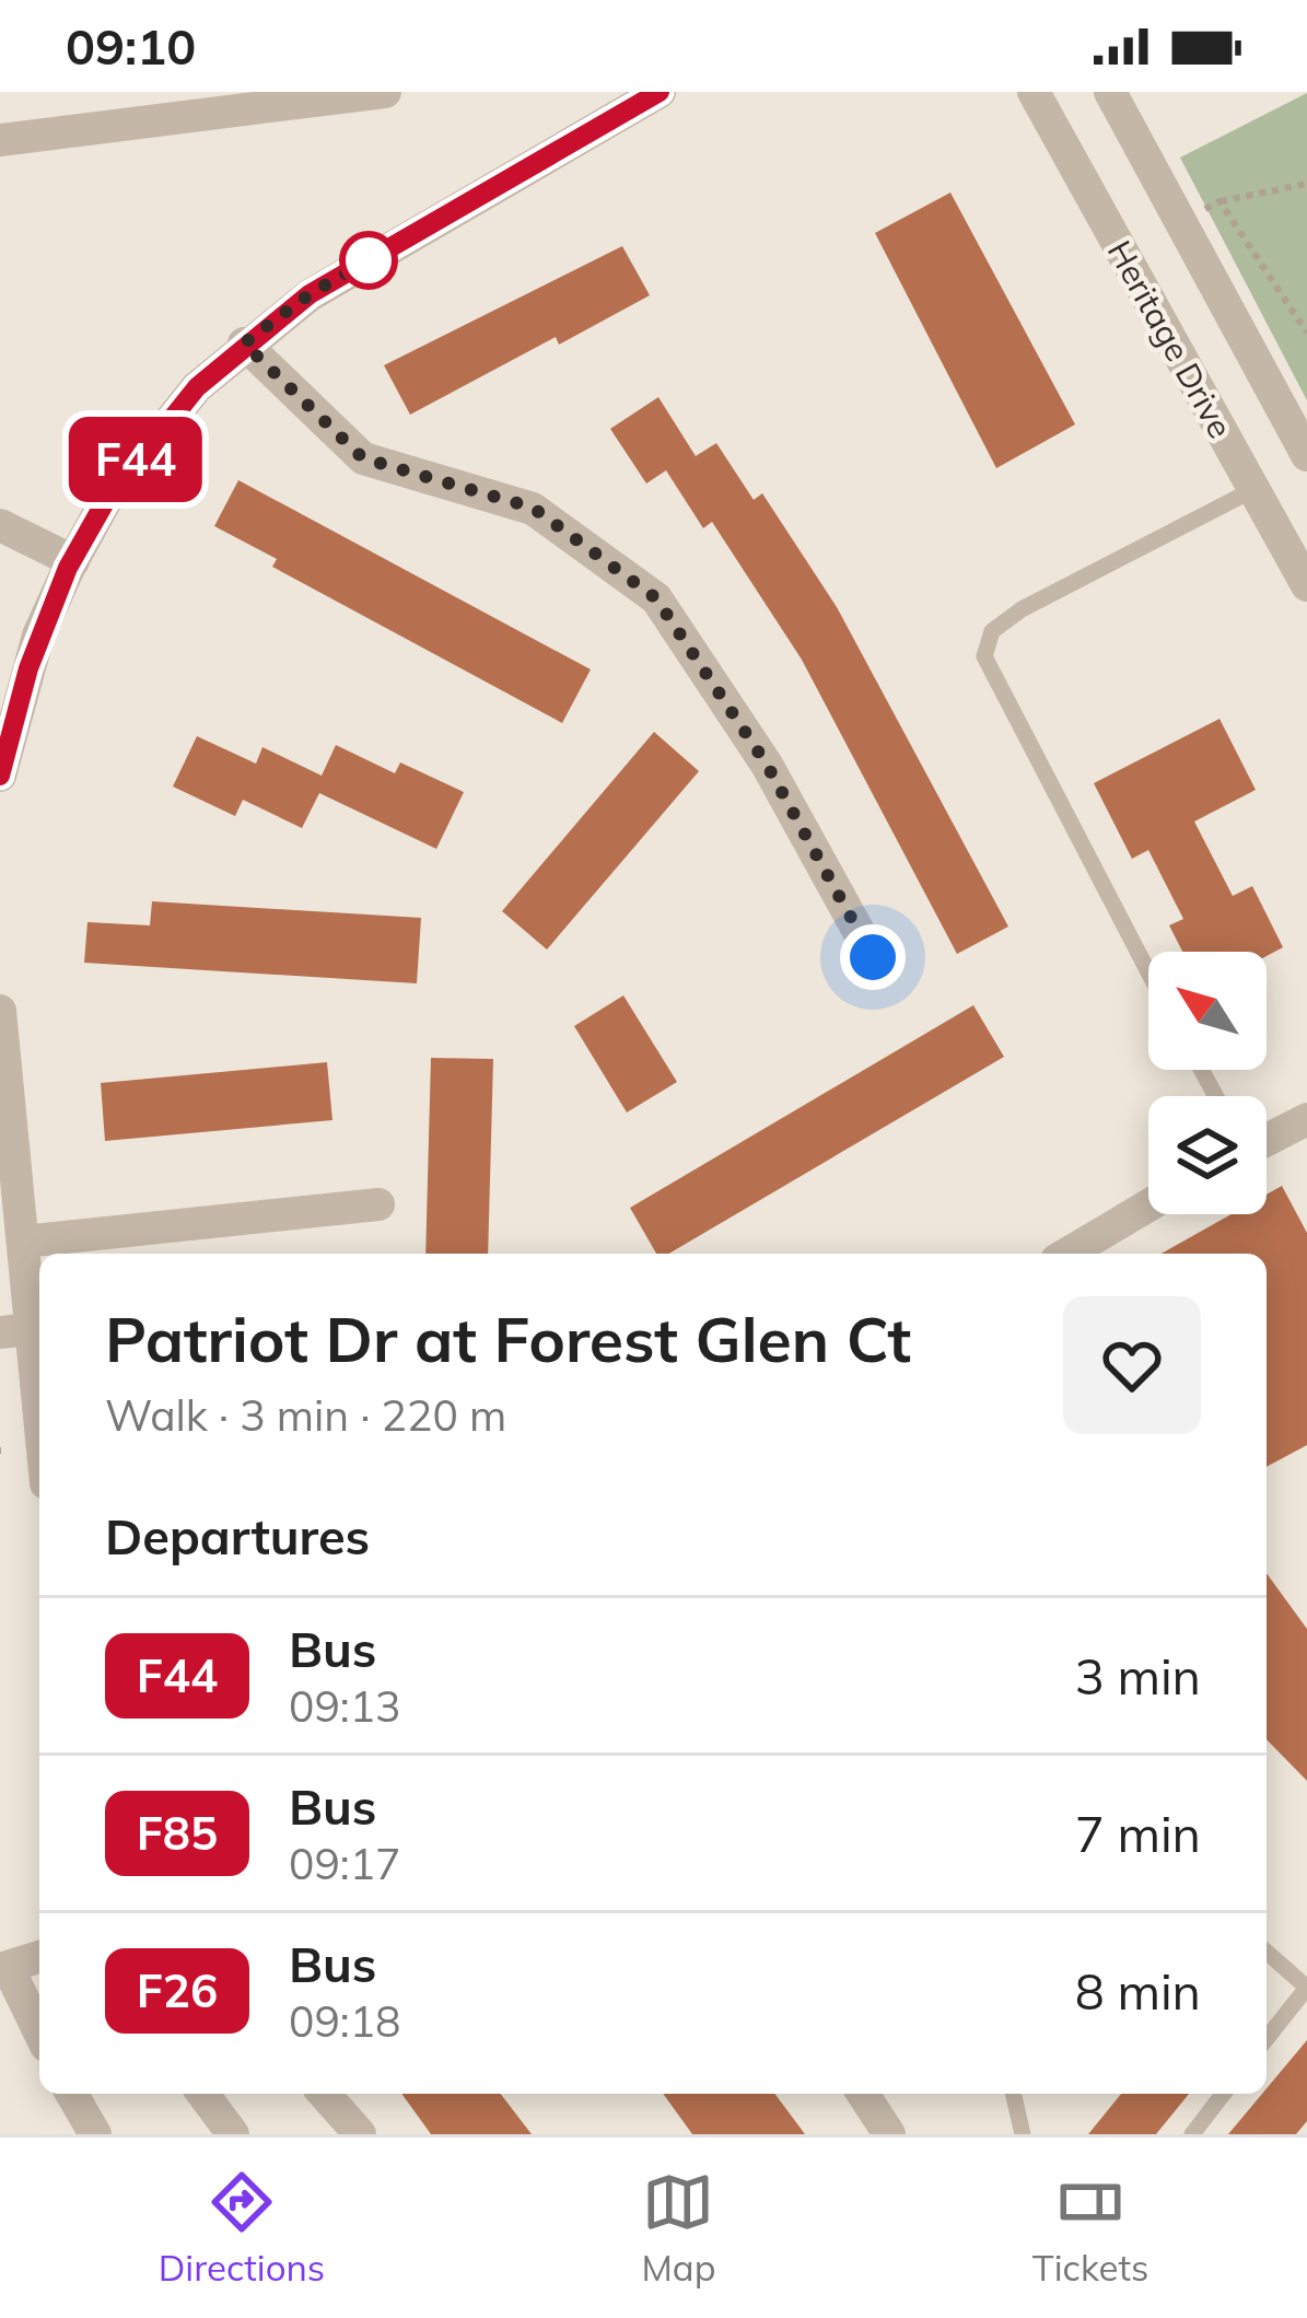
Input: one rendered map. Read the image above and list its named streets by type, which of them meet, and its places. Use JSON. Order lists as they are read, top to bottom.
{
  "streets": {
    "street": ["Heritage Drive"]
  },
  "lines": ["bus line F44"],
  "north": "top left",
  "page": {
    "status": "09:10",
    "on_map": "F44",
    "heading": [
      ["Patriot Dr at Forest Glen Ct", "Walk · 3 min · 220 m"],
      "Departures"
    ],
    "list": [
      {
        "mark": "F44",
        "name": "Bus",
        "note": "09:13",
        "value": "3 min"
      },
      {
        "mark": "F85",
        "name": "Bus",
        "note": "09:17",
        "value": "7 min"
      },
      {
        "mark": "F26",
        "name": "Bus",
        "note": "09:18",
        "value": "8 min"
      }
    ],
    "tabs": ["Directions", "Map", "Tickets"]
  }
}
